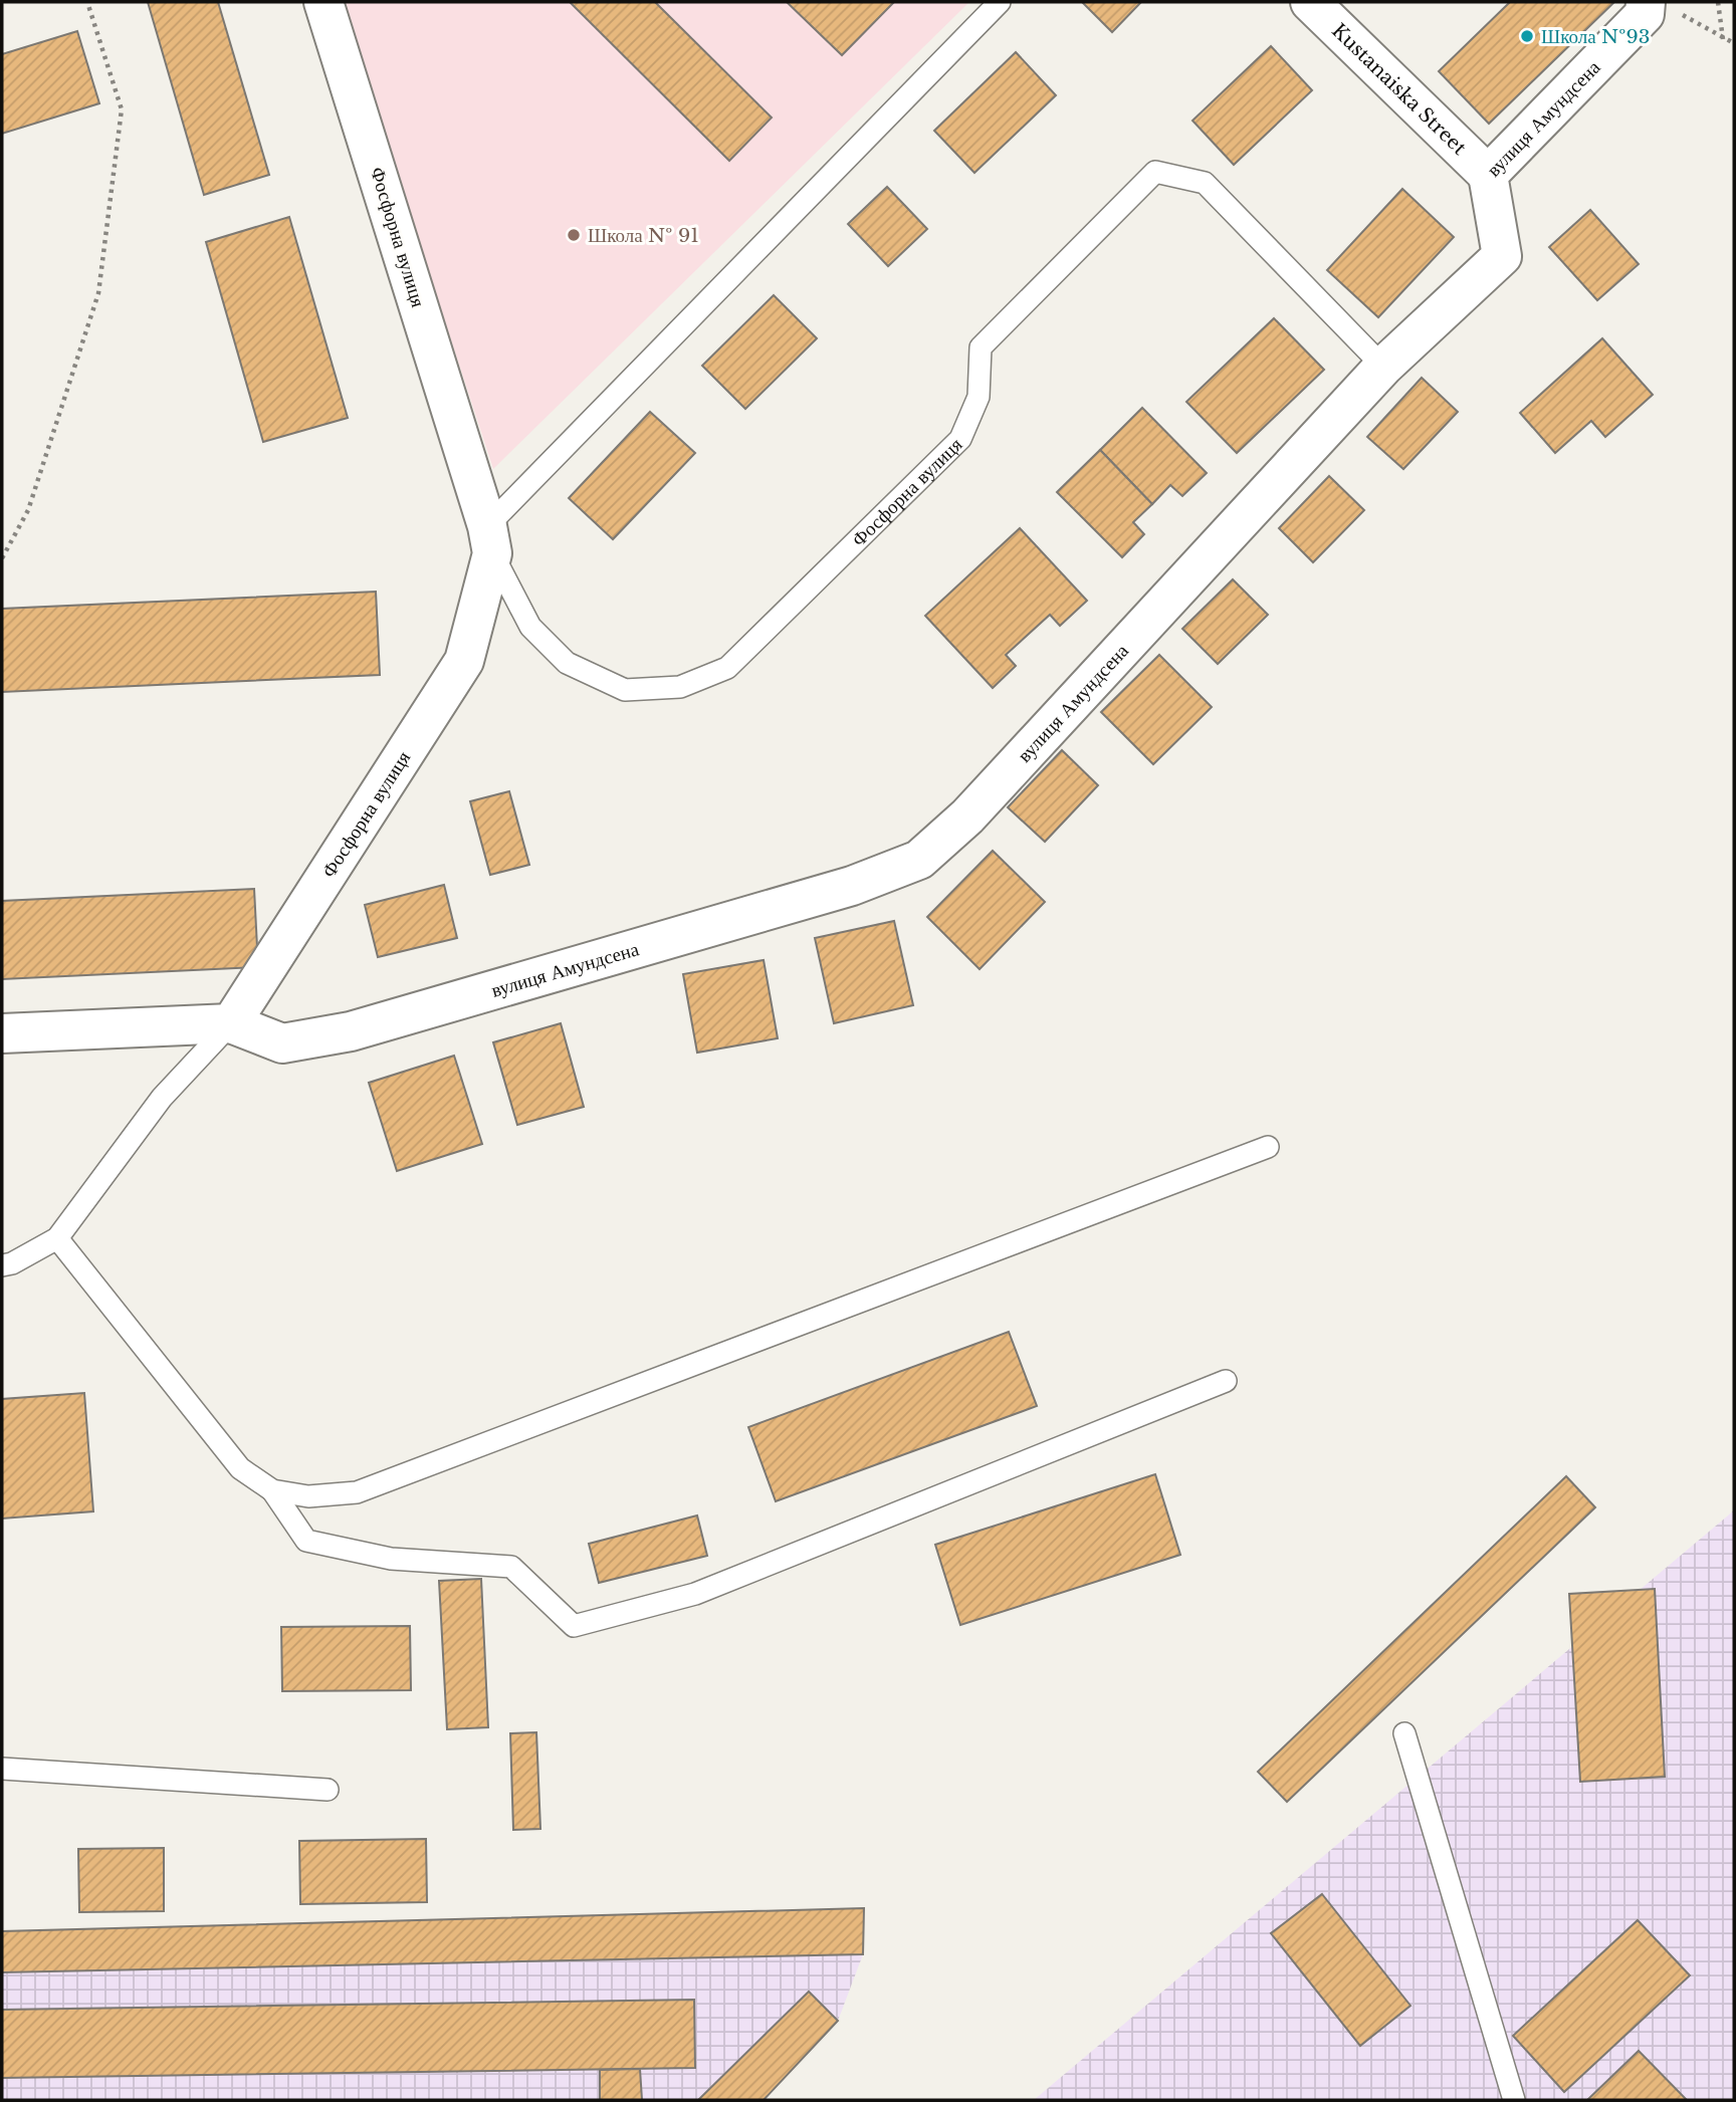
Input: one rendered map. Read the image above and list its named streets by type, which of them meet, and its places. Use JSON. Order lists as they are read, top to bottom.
{
  "streets": {
    "street": ["Kustanaiska Street", "вулиця Амундсена", "Фосфорна вулиця"]
  },
  "crossings": [
    ["Kustanaiska Street", "вулиця Амундсена"],
    ["вулиця Амундсена", "Фосфорна вулиця"]
  ],
  "places": ["Школа №93", "Школа № 91"]
}
